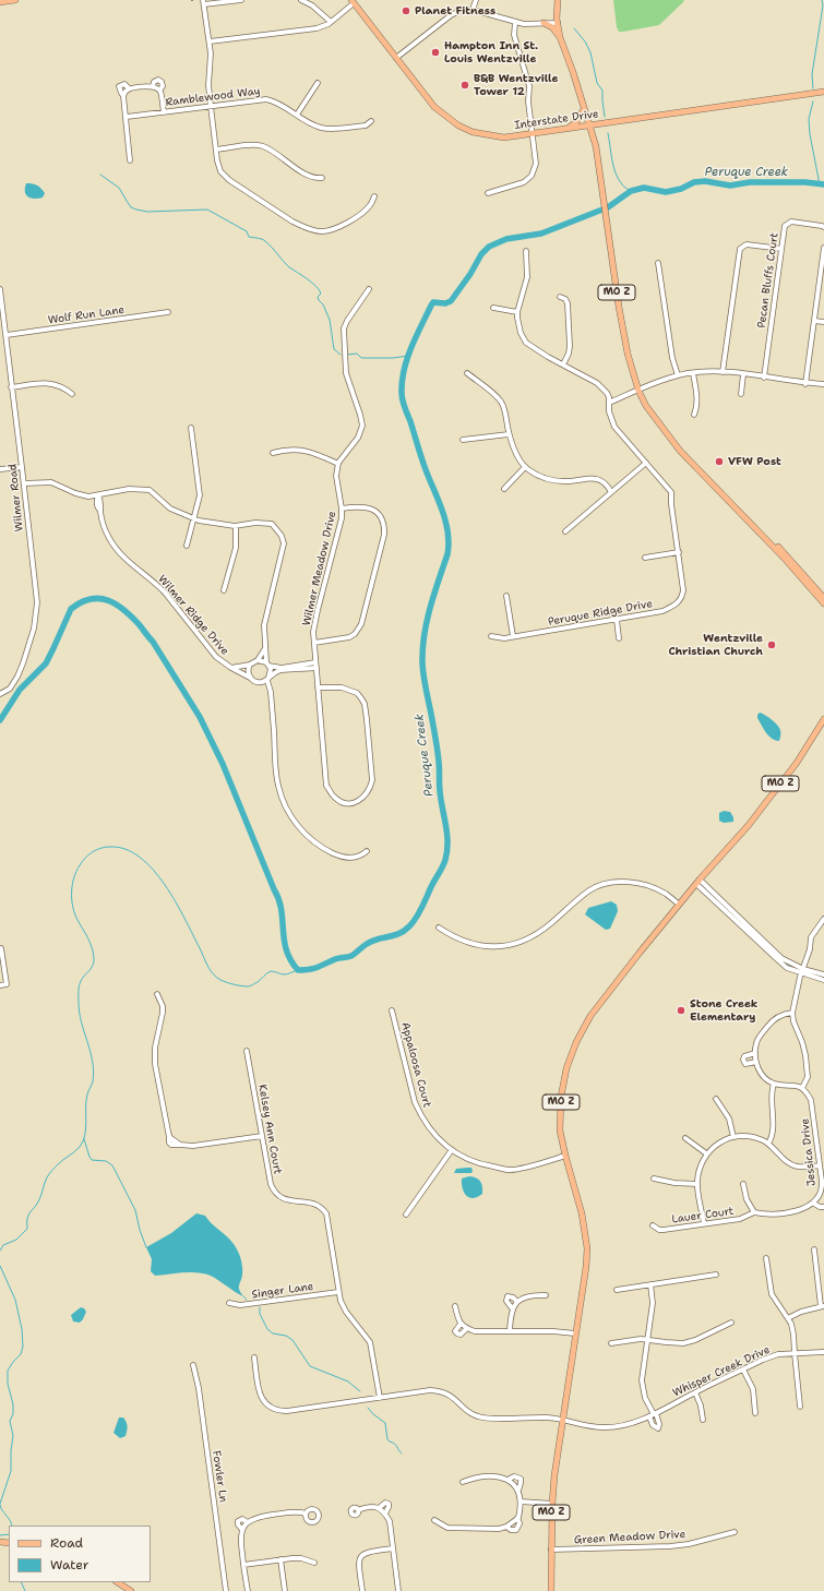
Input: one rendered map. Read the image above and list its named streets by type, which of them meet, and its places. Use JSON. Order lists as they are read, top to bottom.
{
  "streets": {
    "main road": ["Interstate Drive", "MO Z"],
    "street": [
      "Ramblewood Way",
      "Pecan Bluffs Court",
      "Wolf Run Lane",
      "Wilmer Road",
      "Wilmer Meadow Drive",
      "Peruque Ridge Drive",
      "Wilmer Ridge Drive",
      "Appaloosa Court",
      "Kelsey Ann Court",
      "Jessica Drive",
      "Lauer Court",
      "Singer Lane",
      "Whisper Creek Drive",
      "Fowler Ln",
      "Green Meadow Drive"
    ]
  },
  "crossings": [
    ["Interstate Drive", "MO Z"],
    ["MO Z", "Appaloosa Court"],
    ["MO Z", "Whisper Creek Drive"],
    ["MO Z", "Green Meadow Drive"],
    ["Wolf Run Lane", "Wilmer Road"],
    ["Kelsey Ann Court", "Singer Lane"],
    ["Kelsey Ann Court", "Whisper Creek Drive"],
    ["Jessica Drive", "Lauer Court"]
  ],
  "water": ["Peruque Creek"],
  "places": [
    "Planet Fitness",
    "Hampton Inn St. Louis Wentzville",
    "B&B Wentzville Tower 12",
    "VFW Post",
    "Wentzville Christian Church",
    "Stone Creek Elementary"
  ],
  "legend": ["Road", "Water"]
}
